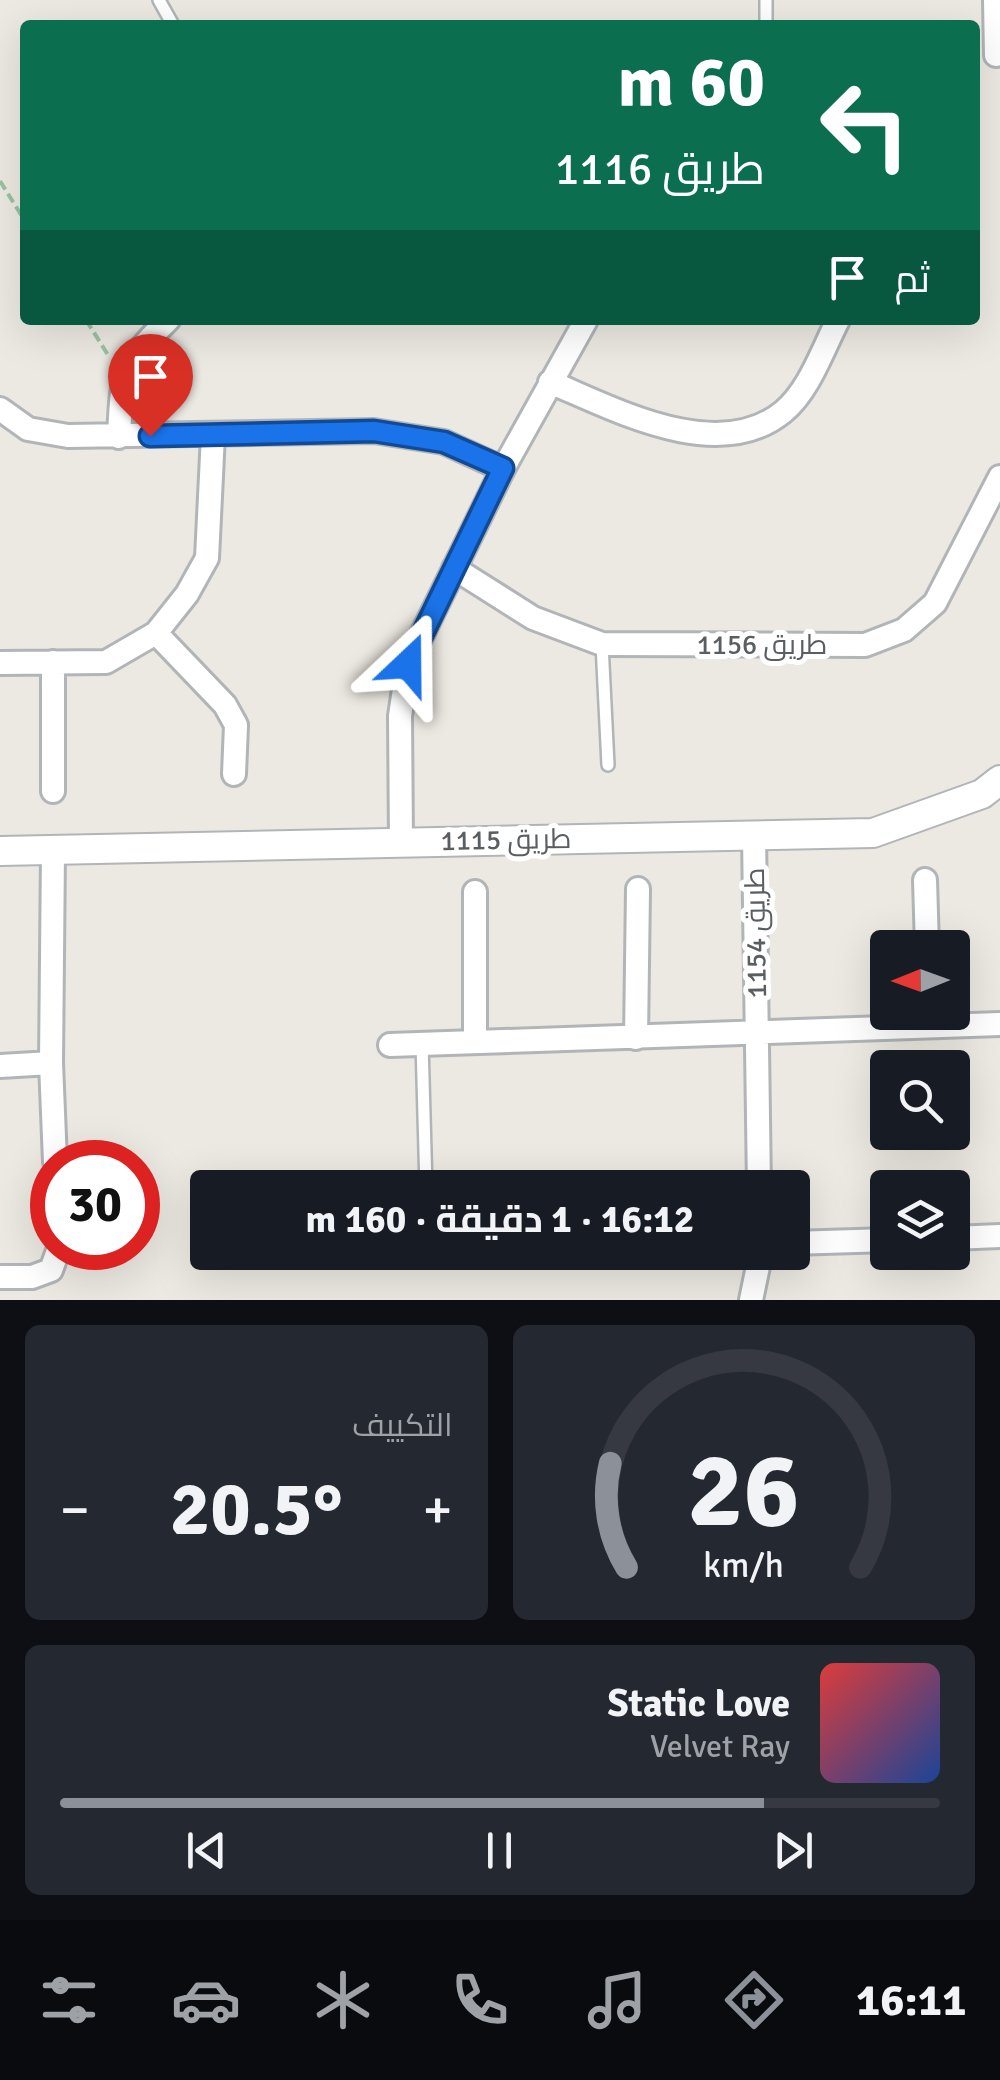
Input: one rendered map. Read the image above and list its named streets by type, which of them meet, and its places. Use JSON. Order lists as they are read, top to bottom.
{
  "streets": {
    "street": ["طريق 1156", "طريق 1115", "طريق 1154"]
  },
  "crossings": [
    ["طريق 1115", "طريق 1154"]
  ],
  "north": "left",
  "page": {
    "turn": ["60 m", "طريق 1116"],
    "then": "ثم",
    "limit": "30",
    "trip": "16:12 · 1 دقيقة · 160 m",
    "tile": "التكييف",
    "heat": ["−", "20.5°", "+"],
    "song": ["Static Love", "Velvet Ray"],
    "tabs": "16:11",
    "gauge": ["26", "km/h"]
  }
}
